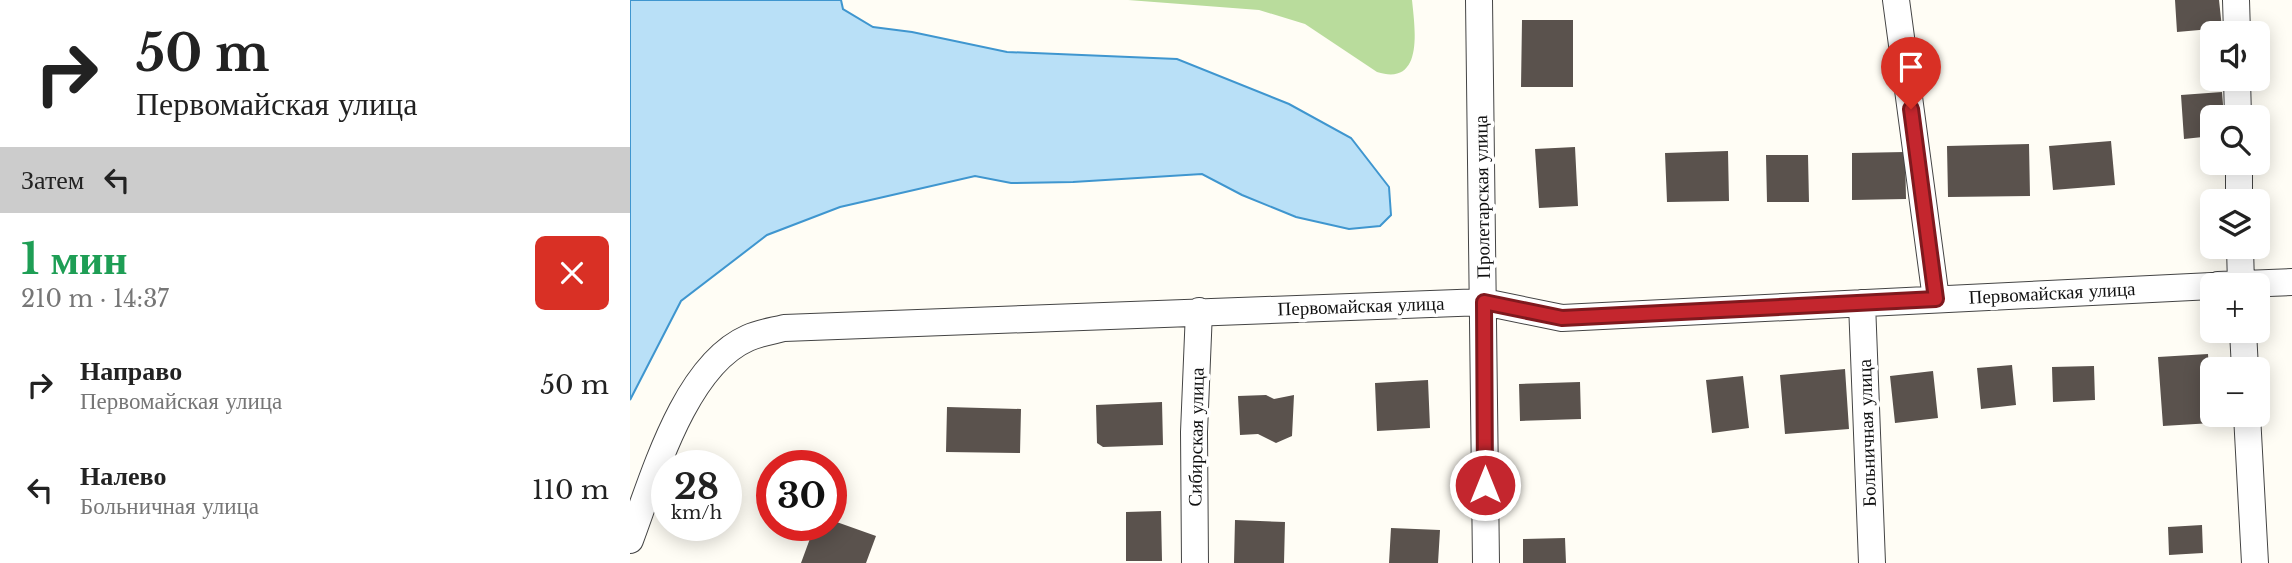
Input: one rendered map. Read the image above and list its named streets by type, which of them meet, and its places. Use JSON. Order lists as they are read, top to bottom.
{
  "streets": {
    "street": [
      "Пролетарская улица",
      "Первомайская улица",
      "Больничная улица",
      "Сибирская улица"
    ]
  },
  "crossings": [
    ["Пролетарская улица", "Первомайская улица"],
    ["Первомайская улица", "Больничная улица"],
    ["Первомайская улица", "Сибирская улица"]
  ],
  "page": {
    "turn": ["50 m", "Первомайская улица"],
    "map_buttons": ["+", "−"],
    "then": "Затем",
    "heading": ["1 мин", "210 m · 14:37"],
    "list": [
      {
        "name": "Направо",
        "note": "Первомайская улица",
        "value": "50 m"
      },
      {
        "name": "Налево",
        "note": "Больничная улица",
        "value": "110 m"
      }
    ],
    "speed": "28 km/h",
    "limit": "30"
  }
}
